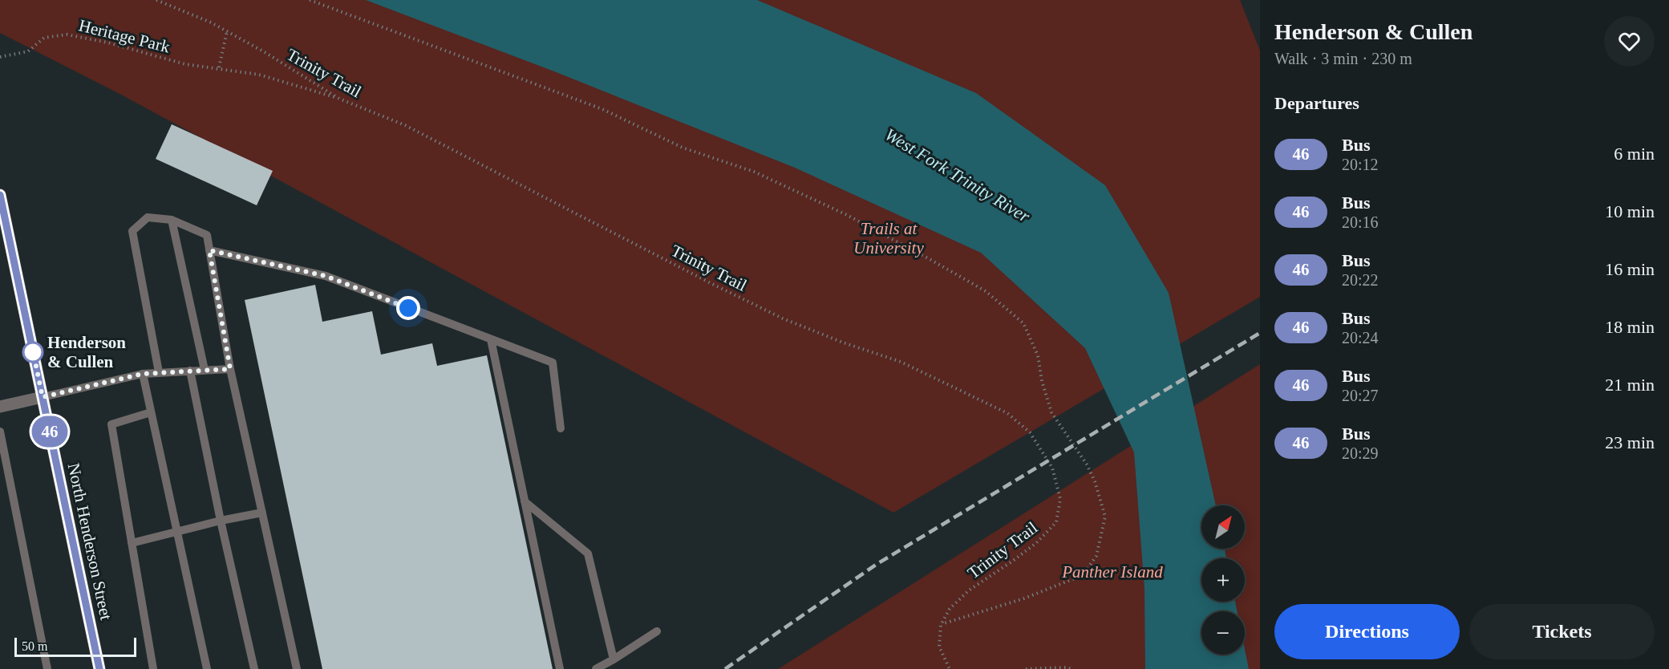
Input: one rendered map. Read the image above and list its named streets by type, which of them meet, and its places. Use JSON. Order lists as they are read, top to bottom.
{
  "streets": {
    "main road": ["North Henderson Street"],
    "path": ["Heritage Park", "Trinity Trail"]
  },
  "crossings": [
    ["Heritage Park", "Trinity Trail"]
  ],
  "water": ["West Fork Trinity River"],
  "parks": ["Trails at University", "Panther Island"],
  "places": ["Henderson & Cullen"],
  "lines": ["bus line 46"],
  "scale_bar": "50 m",
  "north": "top right",
  "page": {
    "on_map": "46",
    "heading": [
      ["Henderson & Cullen", "Walk · 3 min · 230 m"],
      "Departures"
    ],
    "list": [
      {
        "mark": "46",
        "name": "Bus",
        "note": "20:12",
        "value": "6 min"
      },
      {
        "mark": "46",
        "name": "Bus",
        "note": "20:16",
        "value": "10 min"
      },
      {
        "mark": "46",
        "name": "Bus",
        "note": "20:22",
        "value": "16 min"
      },
      {
        "mark": "46",
        "name": "Bus",
        "note": "20:24",
        "value": "18 min"
      },
      {
        "mark": "46",
        "name": "Bus",
        "note": "20:27",
        "value": "21 min"
      },
      {
        "mark": "46",
        "name": "Bus",
        "note": "20:29",
        "value": "23 min"
      }
    ],
    "map_buttons": ["+", "−"],
    "buttons": ["Directions", "Tickets"],
    "scale": "50 m"
  }
}
